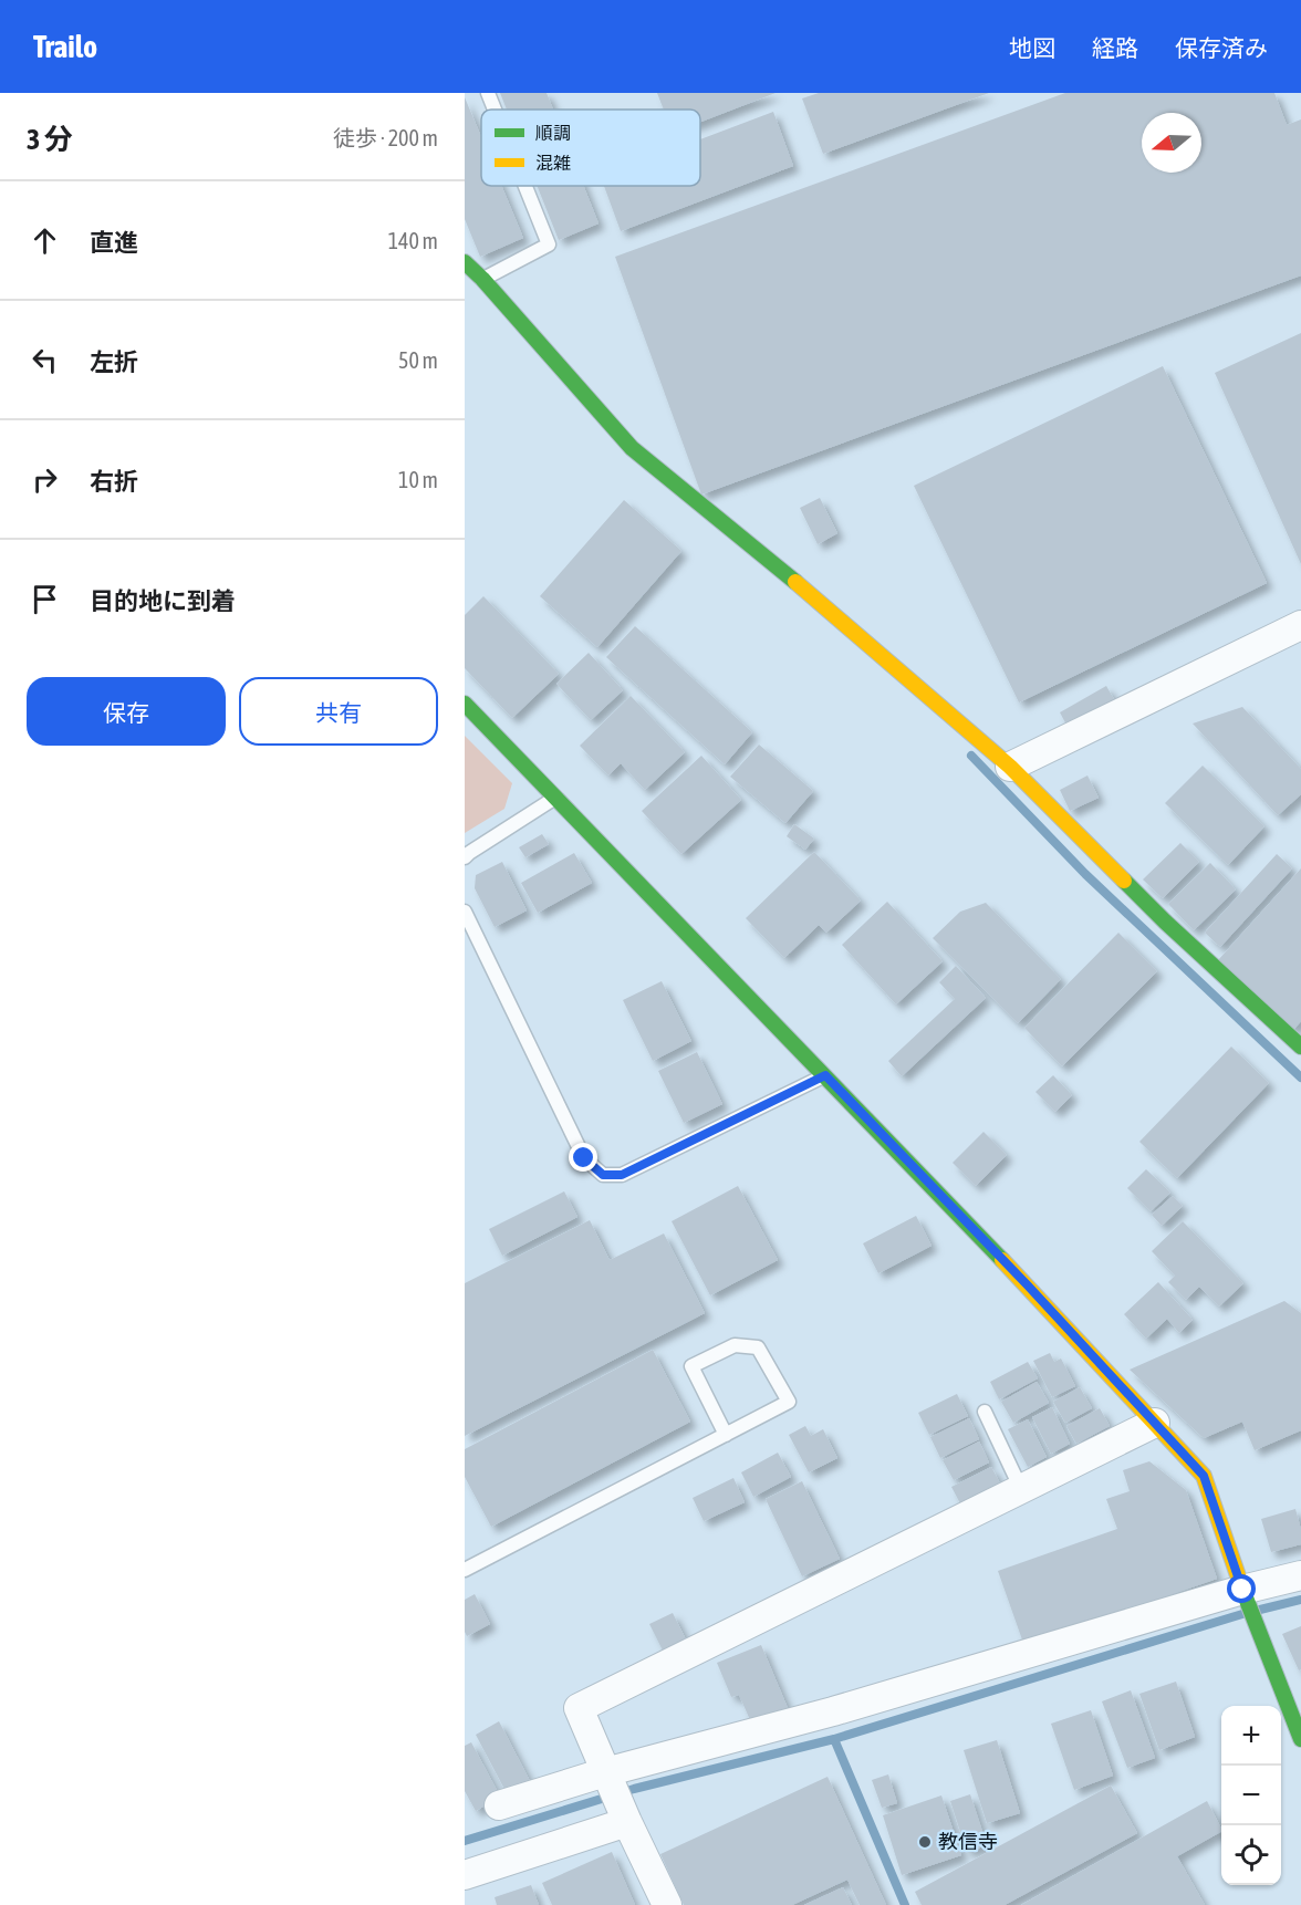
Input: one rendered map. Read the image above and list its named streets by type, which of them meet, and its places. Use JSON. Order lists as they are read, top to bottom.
{
  "places": ["教信寺"],
  "legend": ["順調", "混雑"],
  "north": "left",
  "page": {
    "header": "Trailo",
    "nav": ["地図", "経路", "保存済み"],
    "heading": ["3 分", "徒歩 · 200 m"],
    "list": [
      ["直進", "140 m"],
      ["左折", "50 m"],
      ["右折", "10 m"],
      "目的地に到着"
    ],
    "buttons": ["保存", "共有"],
    "map_buttons": ["+", "−"]
  }
}
